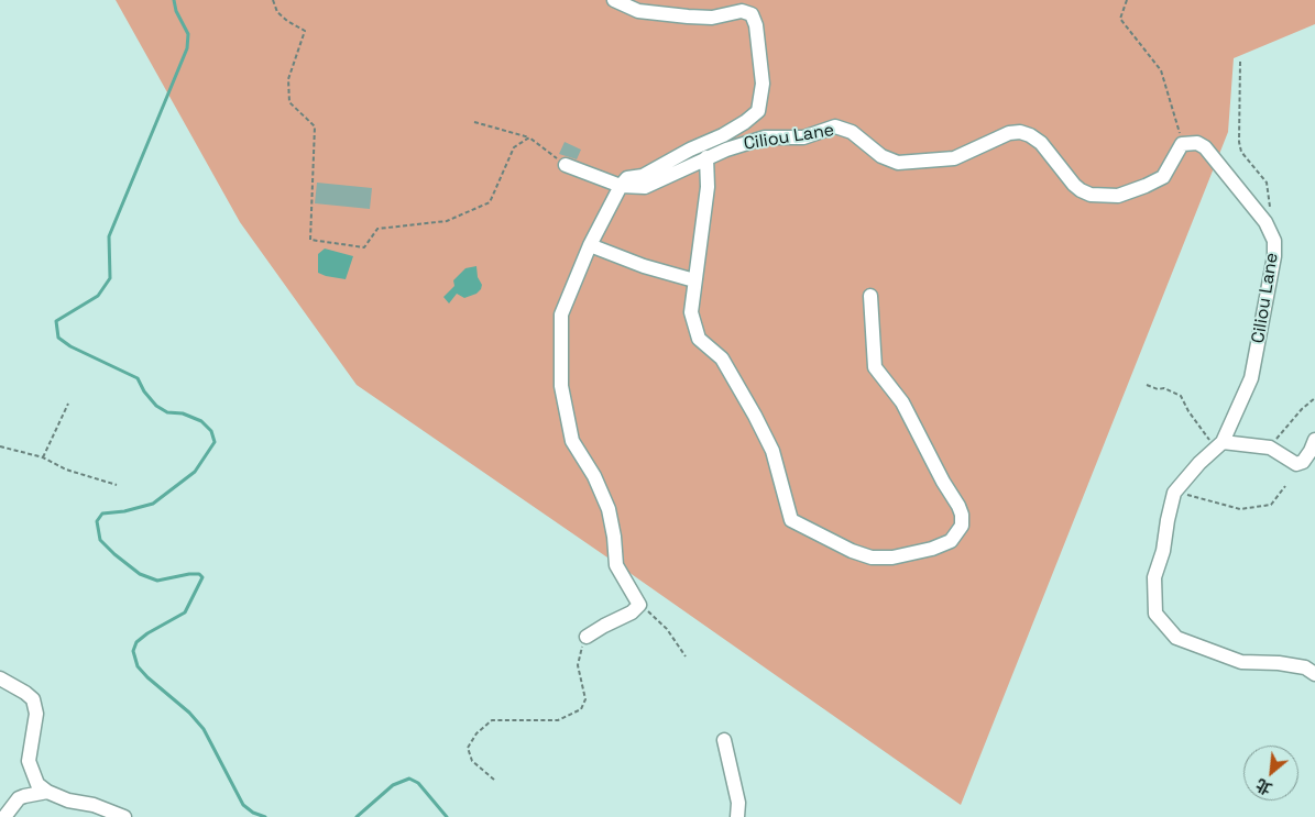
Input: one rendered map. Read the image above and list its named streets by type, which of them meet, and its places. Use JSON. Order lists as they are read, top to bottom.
{
  "streets": {
    "street": ["Ciliou Lane"]
  },
  "north": "bottom left"
}
